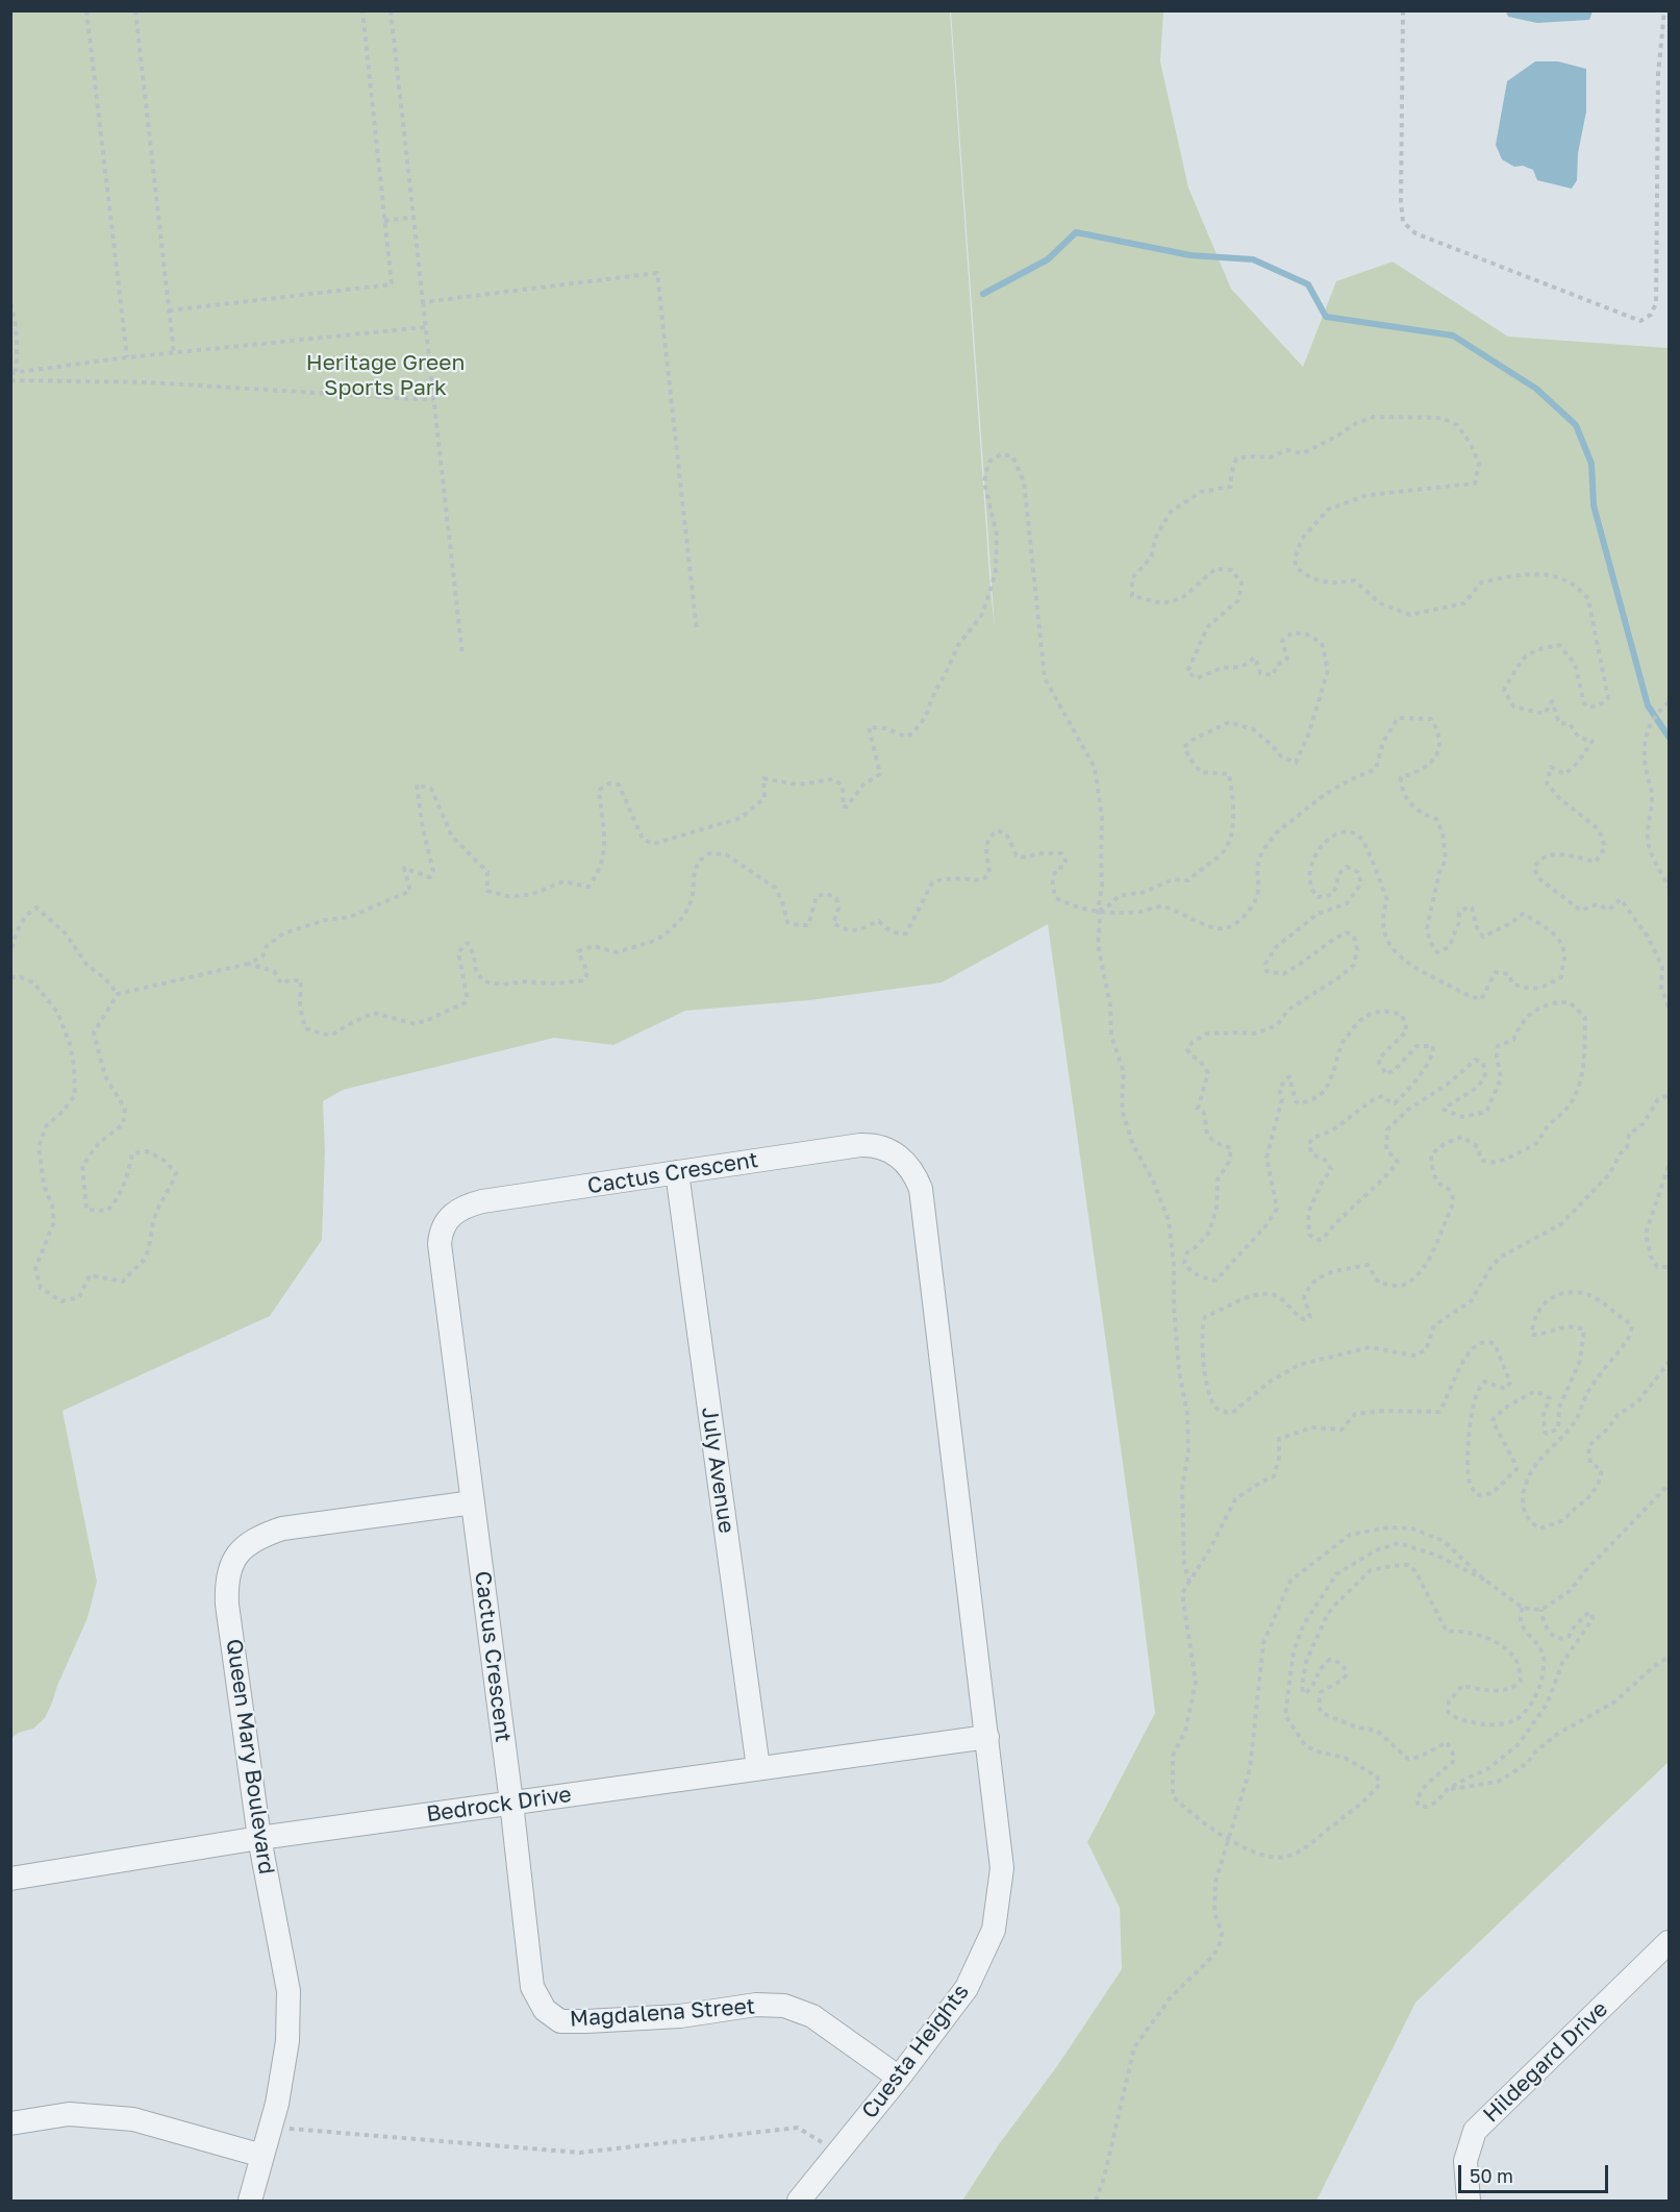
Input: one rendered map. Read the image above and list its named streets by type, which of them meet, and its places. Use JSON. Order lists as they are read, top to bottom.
{
  "streets": {
    "street": [
      "Cactus Crescent",
      "July Avenue",
      "Queen Mary Boulevard",
      "Bedrock Drive",
      "Magdalena Street",
      "Cuesta Heights",
      "Hildegard Drive"
    ]
  },
  "crossings": [
    ["Cactus Crescent", "July Avenue"],
    ["Cactus Crescent", "Queen Mary Boulevard"],
    ["Cactus Crescent", "Bedrock Drive"],
    ["Cactus Crescent", "Magdalena Street"],
    ["Cactus Crescent", "Cuesta Heights"],
    ["July Avenue", "Bedrock Drive"],
    ["Queen Mary Boulevard", "Bedrock Drive"],
    ["Bedrock Drive", "Magdalena Street"],
    ["Bedrock Drive", "Cuesta Heights"],
    ["Magdalena Street", "Cuesta Heights"]
  ],
  "parks": ["Heritage Green Sports Park"],
  "scale_bar": "50 m"
}
